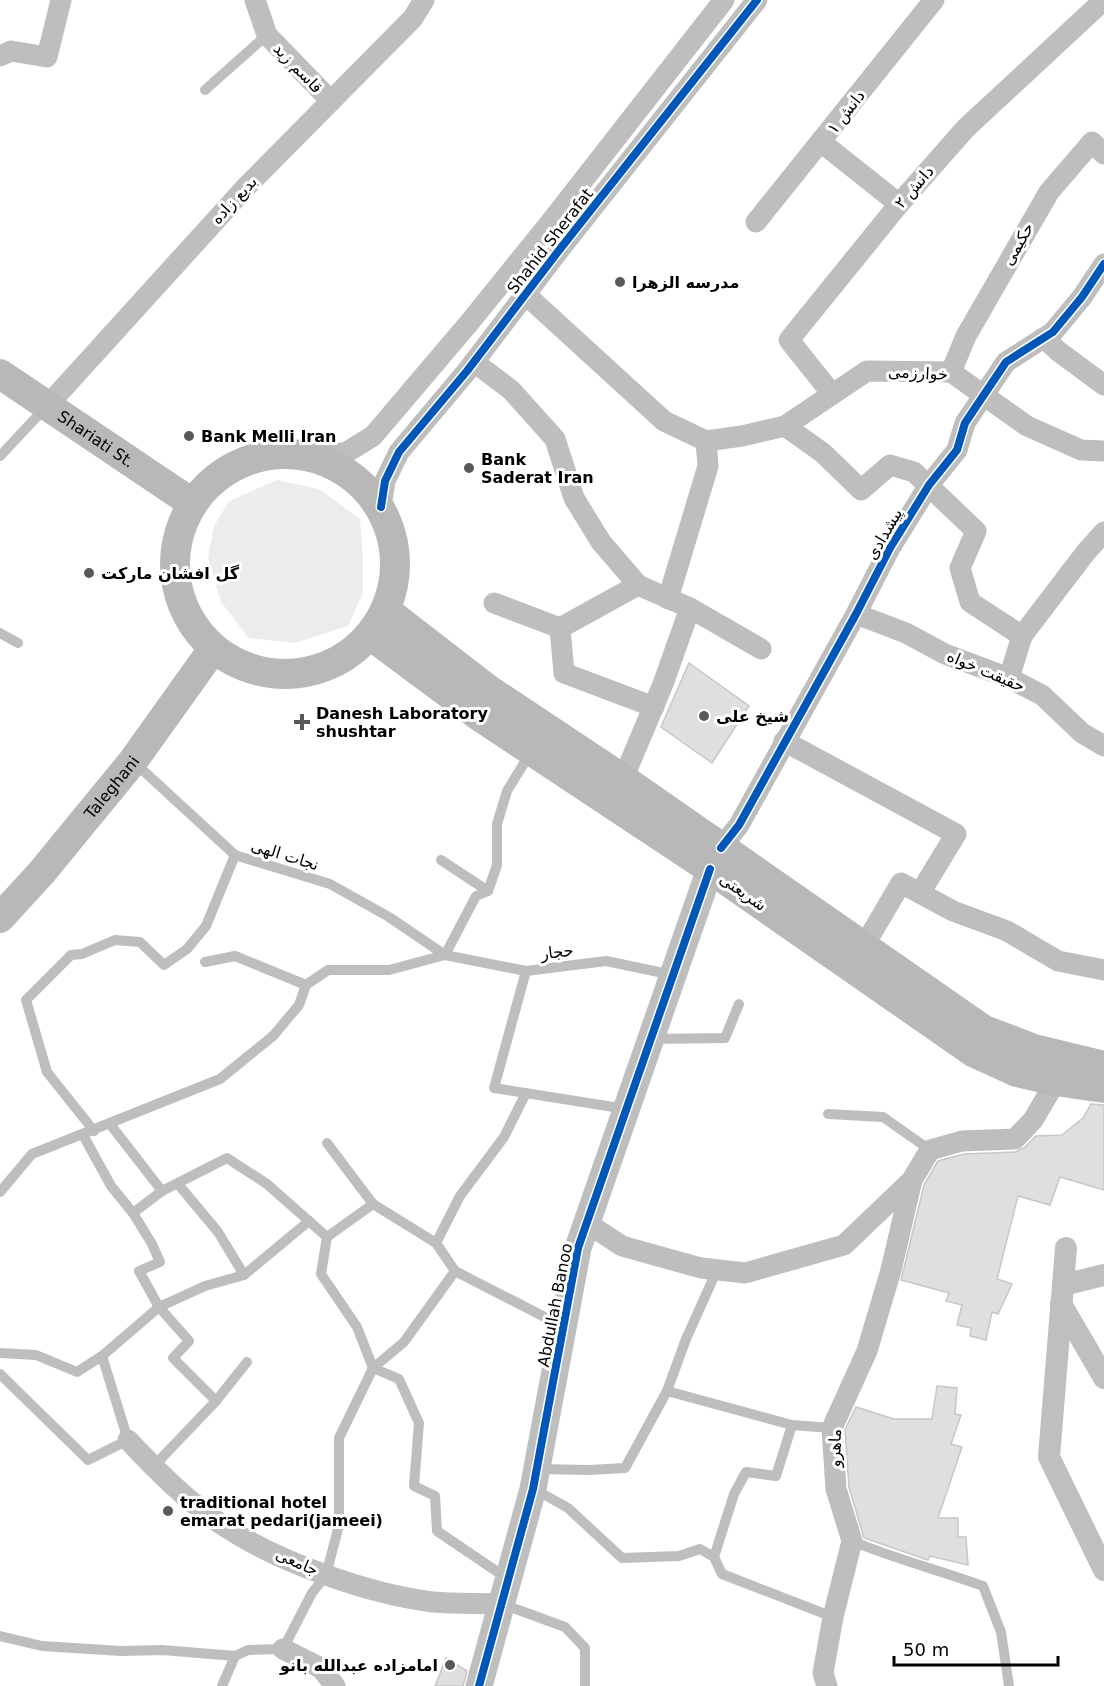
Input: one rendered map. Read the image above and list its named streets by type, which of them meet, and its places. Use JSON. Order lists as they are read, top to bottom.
{
  "streets": {
    "main road": ["Shariati St.", "Taleghani", "شریعتی"],
    "street": [
      "قاسم زید",
      "دانش ۱",
      "دانش ۲",
      "بدیع زاده",
      "Shahid Sherafat",
      "حکیمی",
      "خوارزمی",
      "پیشدادی",
      "حقیقت خواه",
      "Abdullah Banoo",
      "ماهرو",
      "جامعی"
    ],
    "lane": ["نجات الهی", "حجار"]
  },
  "crossings": [
    ["قاسم زید", "بدیع زاده"],
    ["دانش ۲", "خوارزمی"],
    ["بدیع زاده", "Shariati St."],
    ["حکیمی", "خوارزمی"],
    ["خوارزمی", "پیشدادی"],
    ["پیشدادی", "حقیقت خواه"],
    ["پیشدادی", "شریعتی"],
    ["پیشدادی", "Abdullah Banoo"],
    ["Taleghani", "نجات الهی"],
    ["نجات الهی", "حجار"],
    ["شریعتی", "Abdullah Banoo"],
    ["حجار", "Abdullah Banoo"],
    ["Abdullah Banoo", "جامعی"]
  ],
  "places": {
    "other": [
      "مدرسه الزهرا",
      "Bank Melli Iran",
      "Bank Saderat Iran",
      "گل افشان مارکت",
      "شیخ علی",
      "traditional hotel emarat pedari(jameei)",
      "امامزاده عبدالله بانو"
    ],
    "health": ["Danesh Laboratory shushtar"]
  },
  "scale_bar": "50 m"
}
